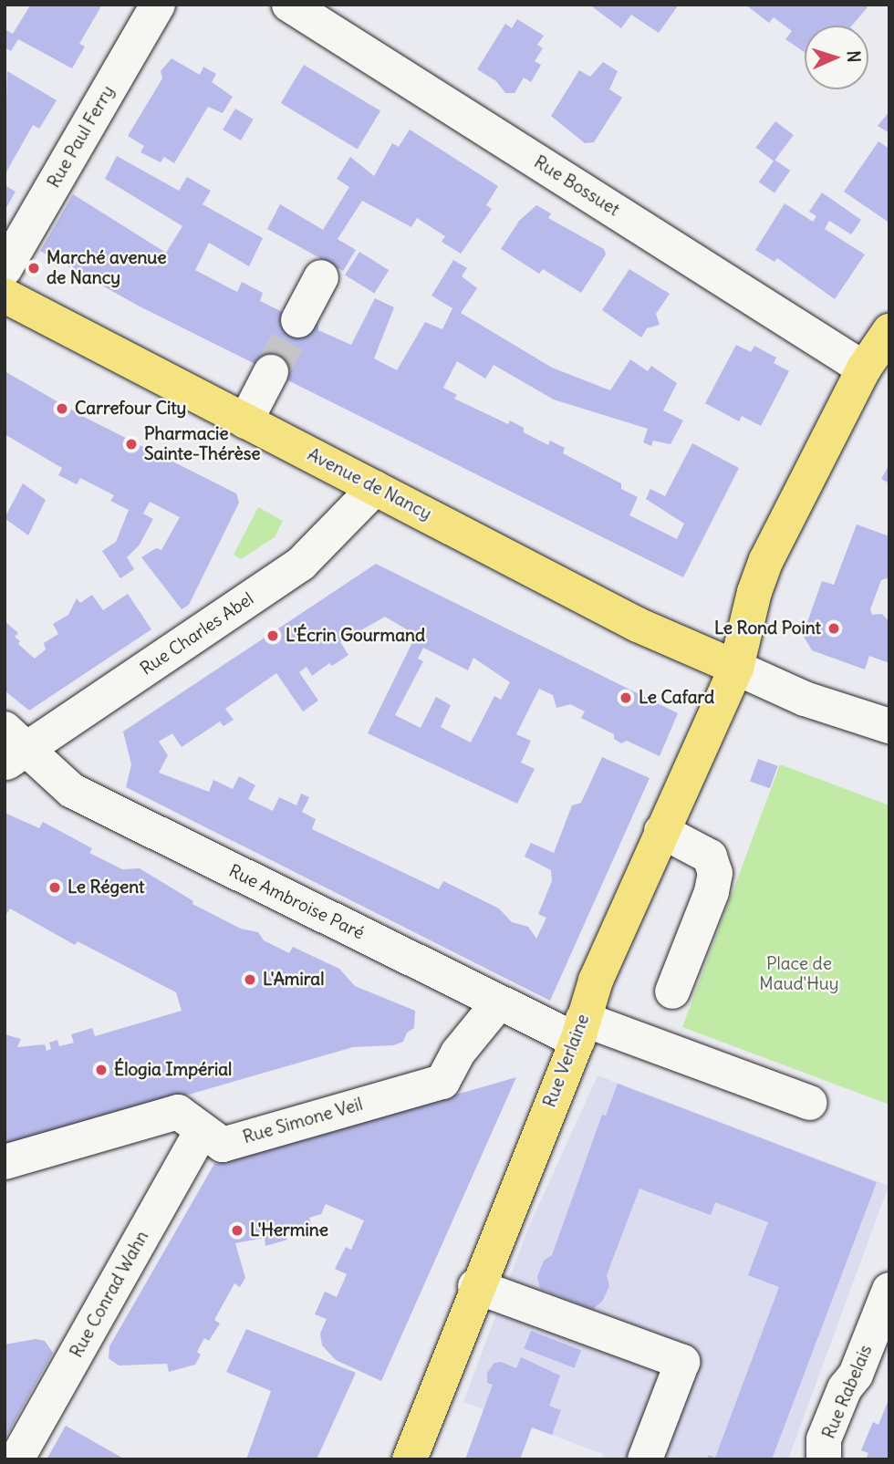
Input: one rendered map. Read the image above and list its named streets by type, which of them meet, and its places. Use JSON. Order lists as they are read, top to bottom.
{
  "streets": {
    "main road": ["Avenue de Nancy", "Rue Verlaine"],
    "street": [
      "Rue Paul Ferry",
      "Rue Bossuet",
      "Rue Charles Abel",
      "Rue Ambroise Paré",
      "Rue Simone Veil",
      "Rue Conrad Wahn",
      "Rue Rabelais"
    ]
  },
  "crossings": [
    ["Rue Bossuet", "Rue Verlaine"],
    ["Avenue de Nancy", "Rue Charles Abel"],
    ["Avenue de Nancy", "Rue Verlaine"],
    ["Rue Charles Abel", "Rue Ambroise Paré"],
    ["Rue Ambroise Paré", "Rue Verlaine"],
    ["Rue Ambroise Paré", "Rue Simone Veil"],
    ["Rue Simone Veil", "Rue Conrad Wahn"]
  ],
  "parks": ["Place de Maud'Huy"],
  "places": [
    "Marché avenue de Nancy",
    "Carrefour City",
    "Pharmacie Sainte-Thérèse",
    "Le Rond Point",
    "L'Écrin Gourmand",
    "Le Cafard",
    "Le Régent",
    "L'Amiral",
    "Élogia Impérial",
    "L'Hermine"
  ],
  "north": "right"
}
